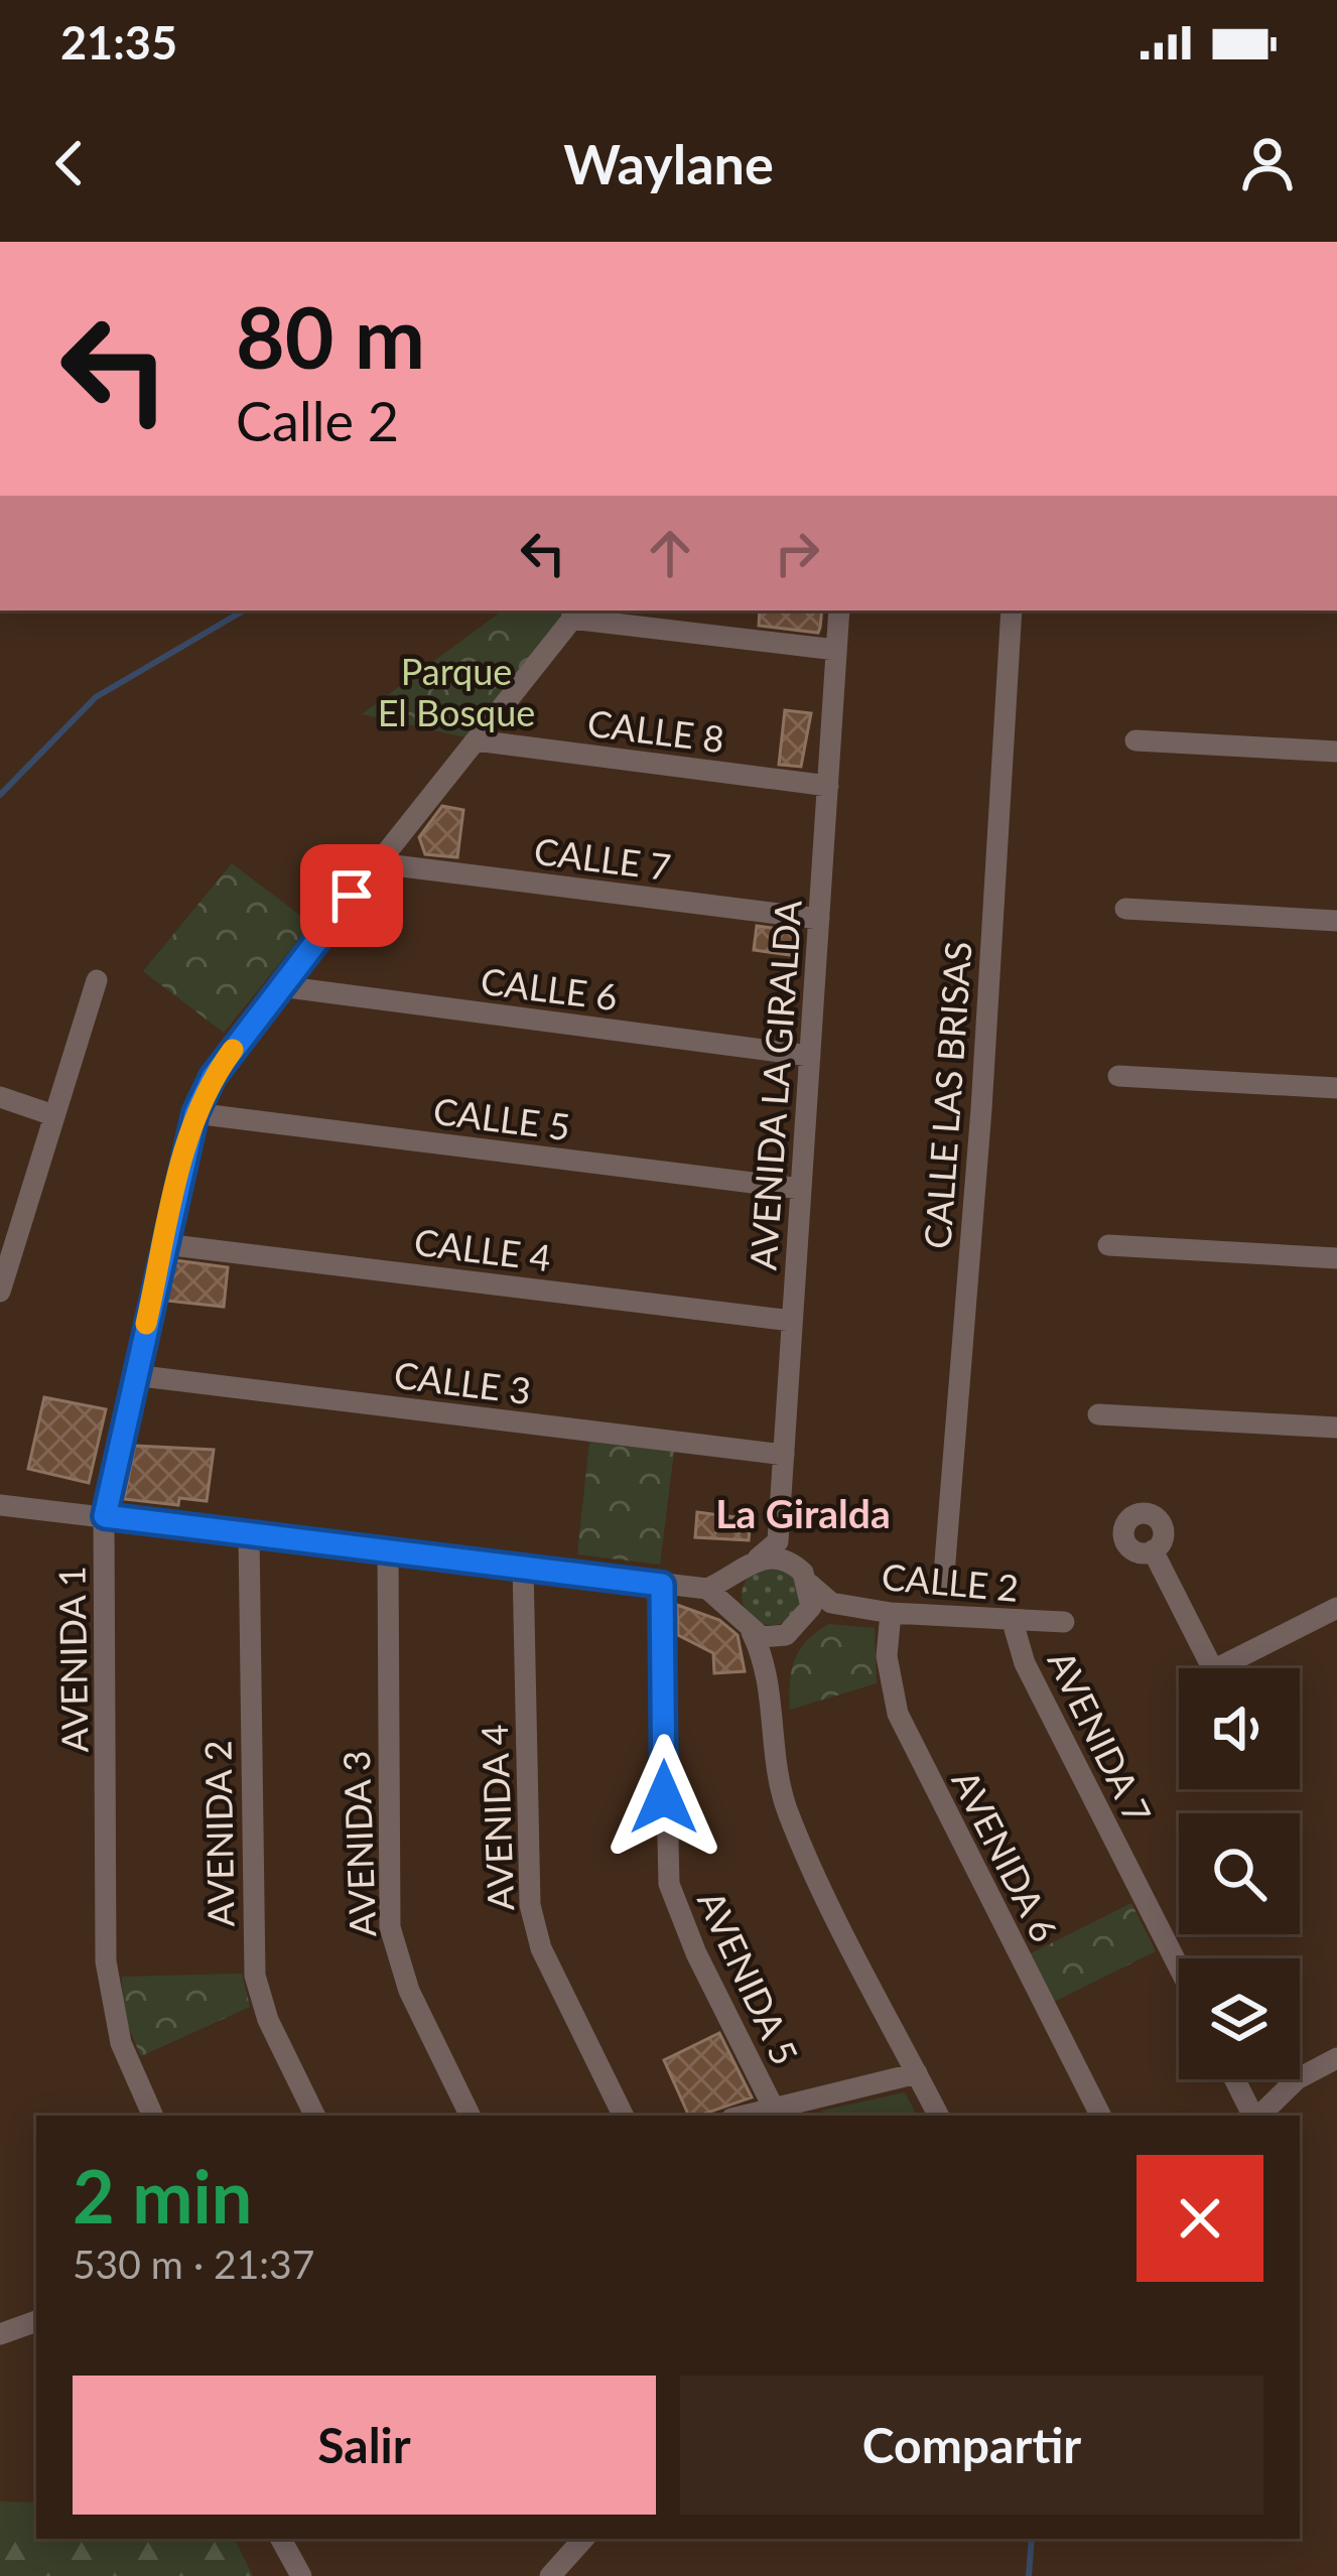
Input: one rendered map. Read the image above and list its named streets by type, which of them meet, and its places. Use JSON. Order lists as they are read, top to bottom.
{
  "streets": {
    "street": [
      "CALLE 8",
      "CALLE 7",
      "CALLE 6",
      "AVENIDA LA GIRALDA",
      "CALLE LAS BRISAS",
      "CALLE 5",
      "CALLE 4",
      "CALLE 3",
      "CALLE 2",
      "AVENIDA 1",
      "AVENIDA 7",
      "AVENIDA 4",
      "AVENIDA 2",
      "AVENIDA 3",
      "AVENIDA 6",
      "AVENIDA 5"
    ]
  },
  "crossings": [
    ["CALLE 8", "AVENIDA LA GIRALDA"],
    ["CALLE 8", "AVENIDA 1"],
    ["CALLE 7", "AVENIDA LA GIRALDA"],
    ["CALLE 7", "AVENIDA 1"],
    ["CALLE 6", "AVENIDA LA GIRALDA"],
    ["CALLE 6", "AVENIDA 1"],
    ["AVENIDA LA GIRALDA", "CALLE 5"],
    ["AVENIDA LA GIRALDA", "CALLE 4"],
    ["AVENIDA LA GIRALDA", "CALLE 3"],
    ["CALLE 5", "AVENIDA 1"],
    ["CALLE 4", "AVENIDA 1"],
    ["CALLE 3", "AVENIDA 1"],
    ["CALLE 2", "AVENIDA 7"],
    ["CALLE 2", "AVENIDA 6"]
  ],
  "districts": ["La Giralda"],
  "parks": ["Parque El Bosque"],
  "page": {
    "status": "21:35",
    "header": "Waylane",
    "turn": ["80 m", "Calle 2"],
    "heading": ["2 min", "530 m · 21:37"],
    "buttons": ["Salir", "Compartir"]
  }
}
